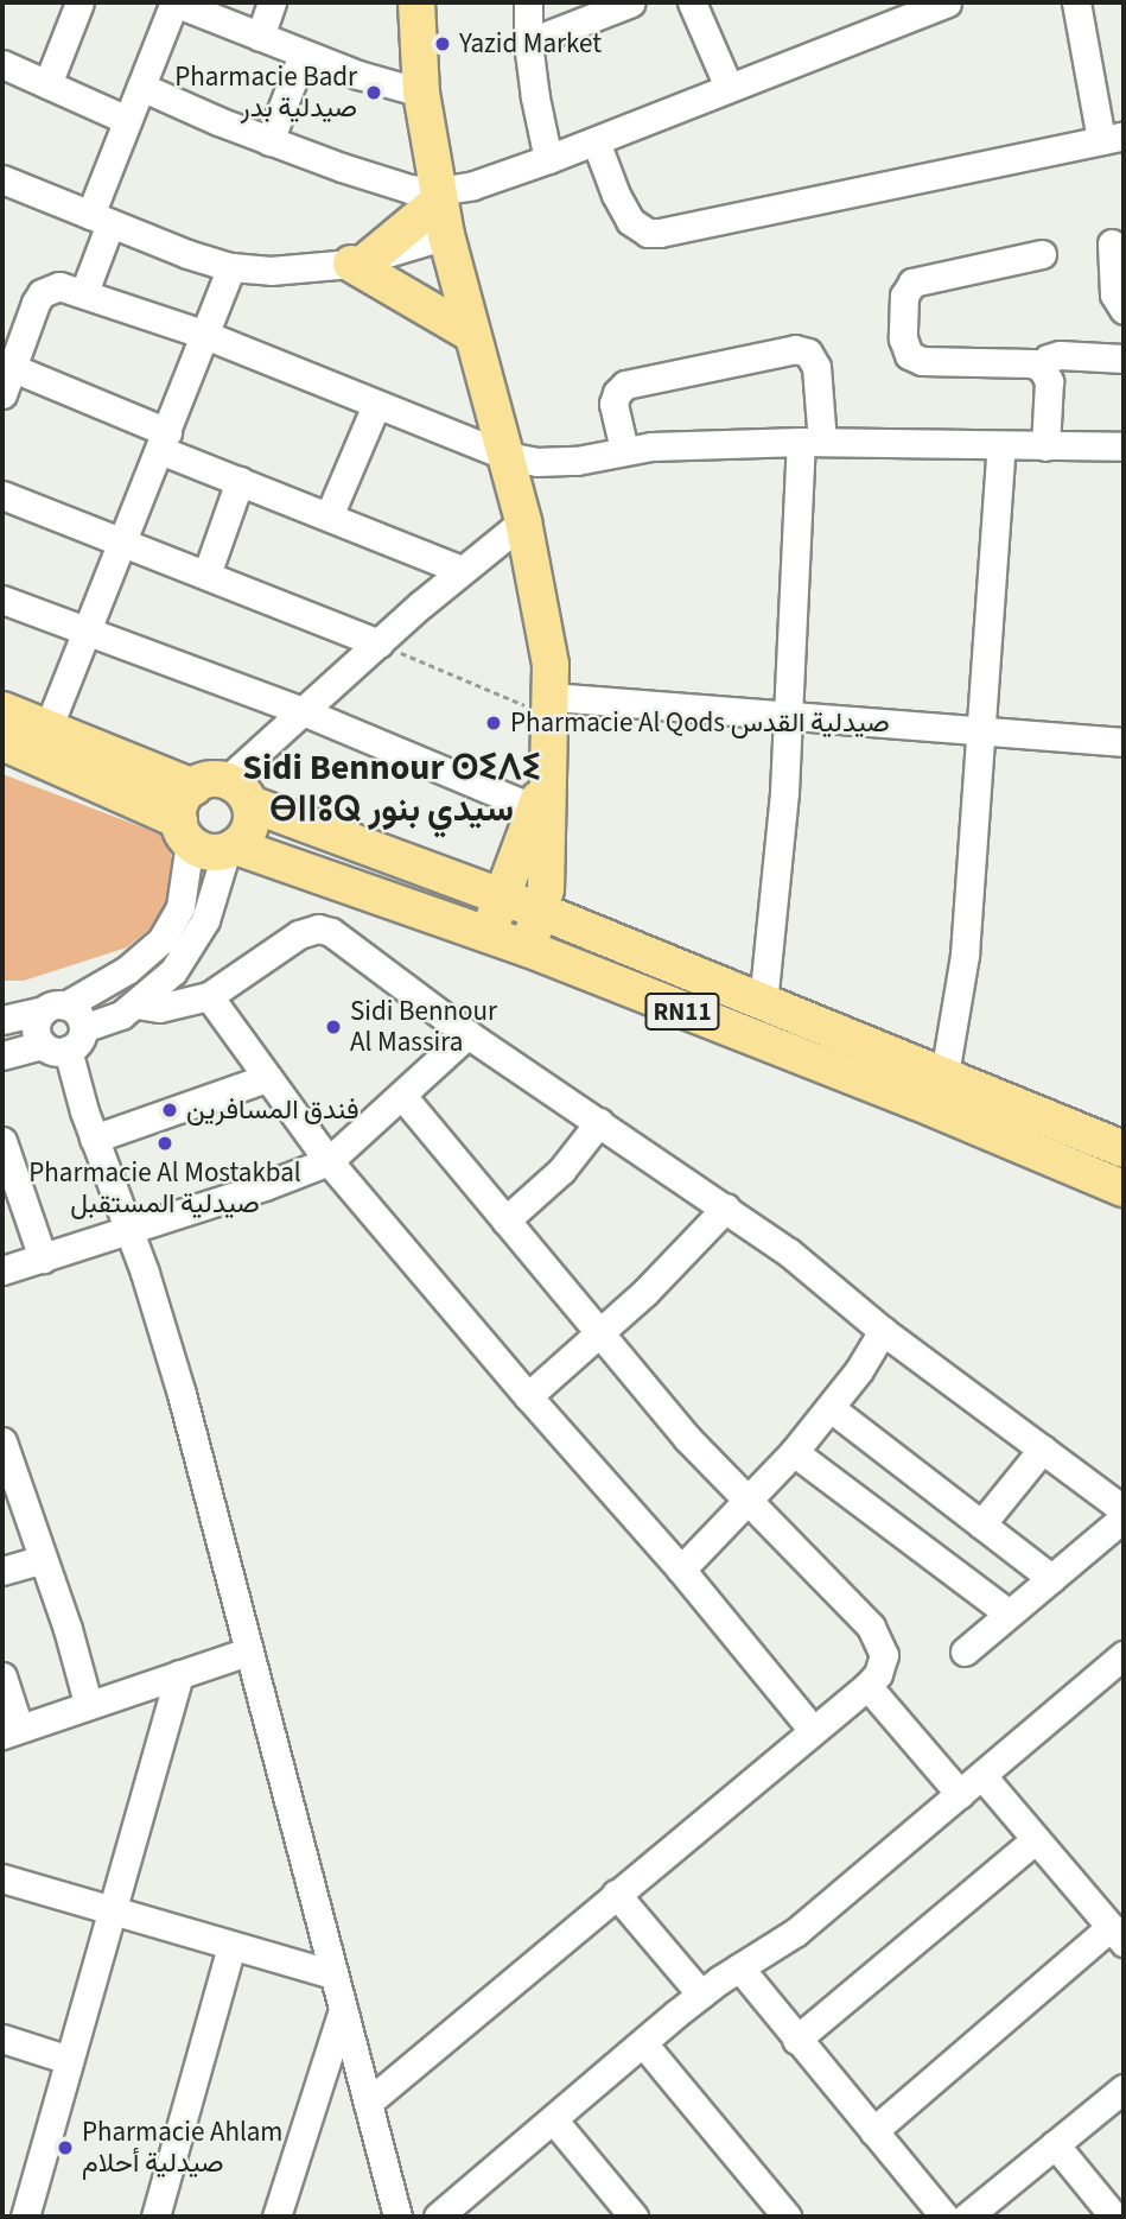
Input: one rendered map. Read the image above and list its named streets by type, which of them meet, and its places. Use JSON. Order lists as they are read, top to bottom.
{
  "streets": {
    "main road": ["RN11"]
  },
  "districts": ["Sidi Bennour ⵙⵉⴷⵉ ⴱⵏⵏⵓⵕ سيدي بنور"],
  "places": [
    "Yazid Market",
    "Pharmacie Badr صيدلية بدر",
    "Pharmacie Al Qods صيدلية القدس",
    "Sidi Bennour Al Massira",
    "فندق المسافرين",
    "Pharmacie Al Mostakbal صيدلية المستقبل",
    "Pharmacie Ahlam صيدلية أحلام"
  ]
}
